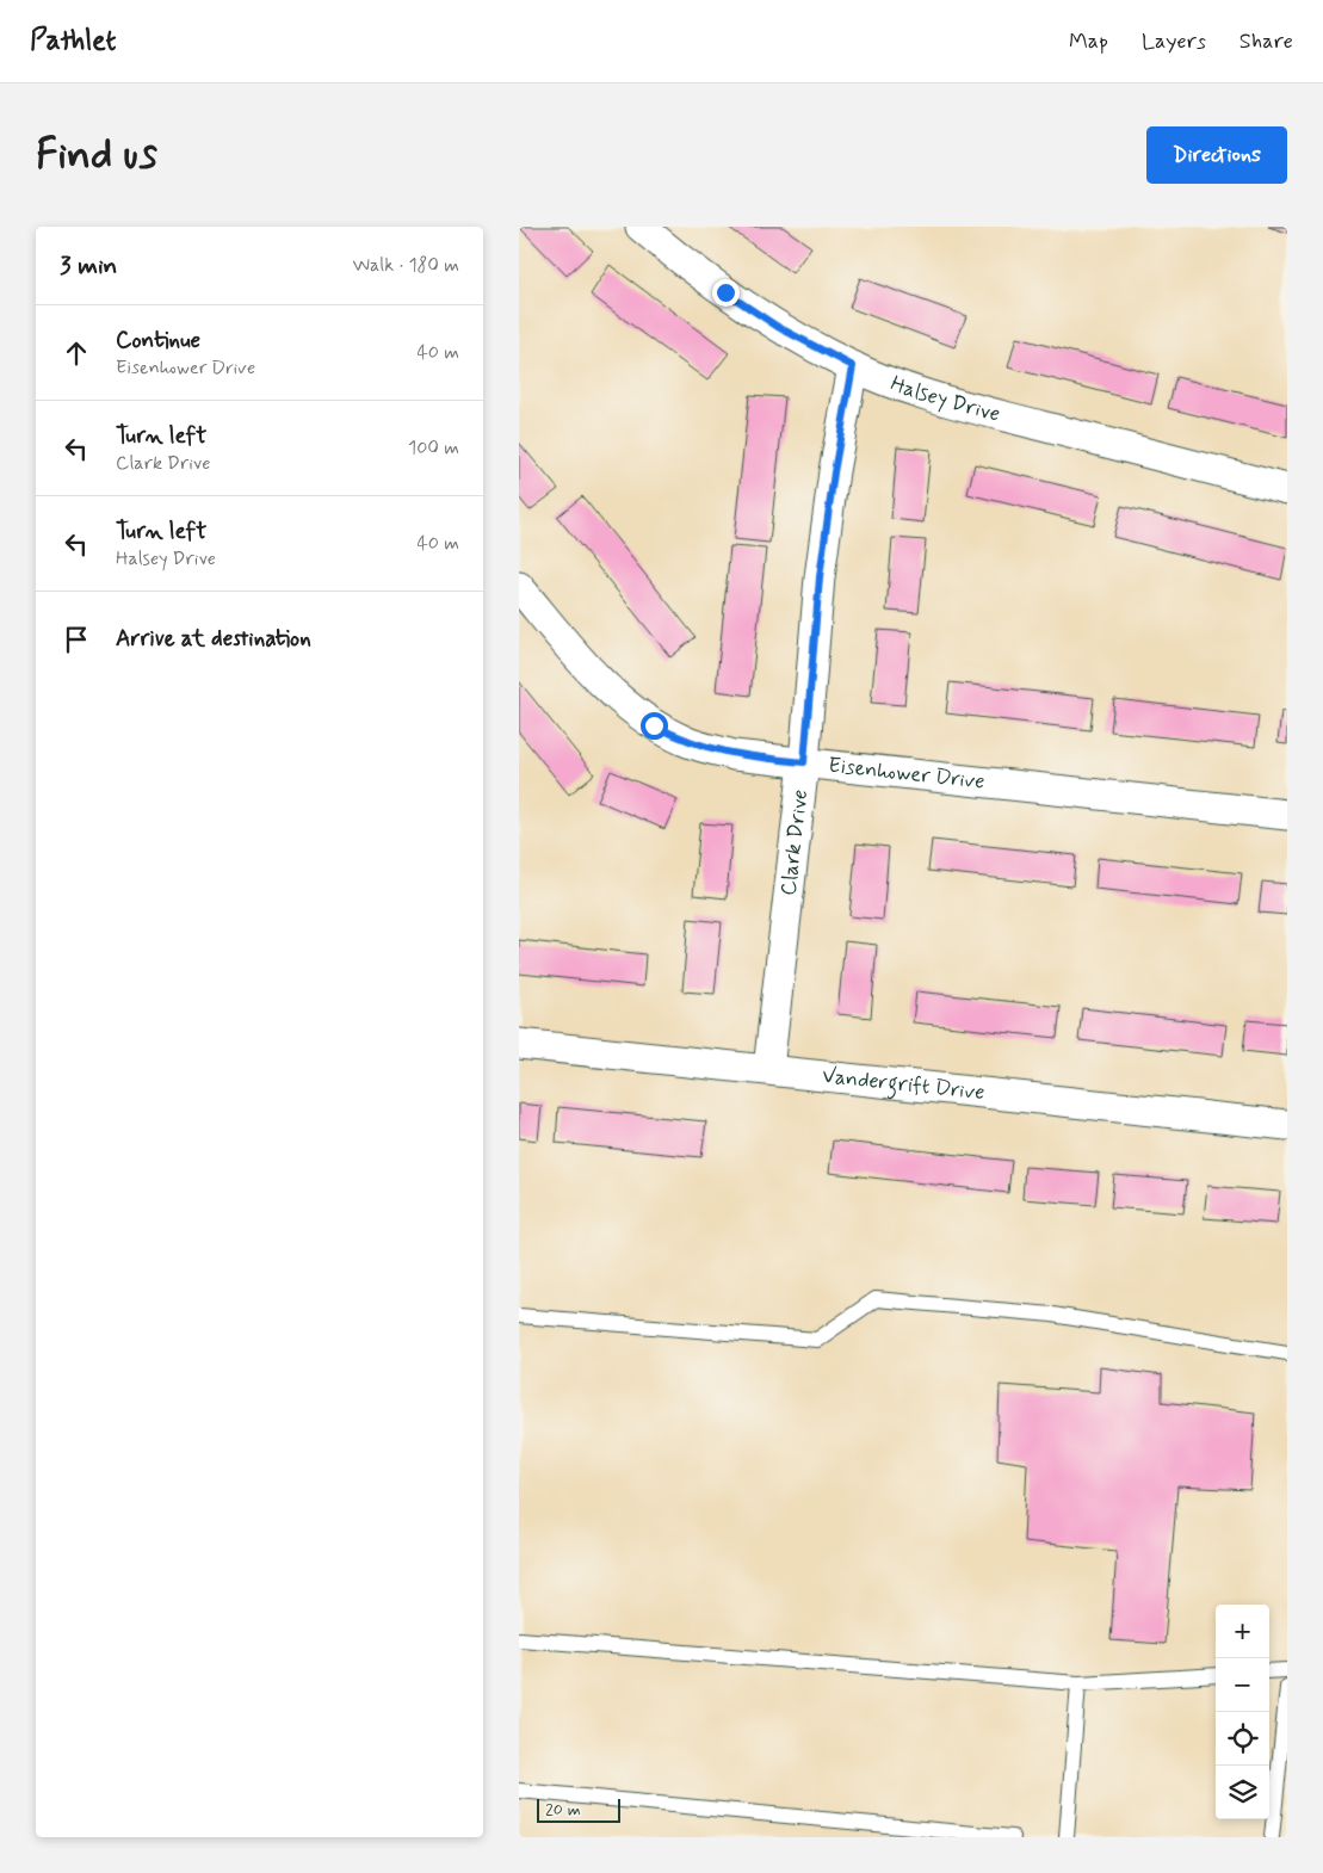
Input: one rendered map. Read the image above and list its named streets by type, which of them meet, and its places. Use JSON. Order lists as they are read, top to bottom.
{
  "streets": {
    "street": [
      "Halsey Drive",
      "Eisenhower Drive",
      "Clark Drive",
      "Vandergrift Drive"
    ]
  },
  "crossings": [
    ["Halsey Drive", "Clark Drive"],
    ["Eisenhower Drive", "Clark Drive"],
    ["Clark Drive", "Vandergrift Drive"]
  ],
  "scale_bar": "20 m",
  "page": {
    "header": "Pathlet",
    "nav": ["Map", "Layers", "Share"],
    "buttons": "Directions",
    "title": "Find us",
    "heading": ["3 min", "Walk · 180 m"],
    "list": [
      ["Continue", "Eisenhower Drive", "40 m"],
      ["Turn left", "Clark Drive", "100 m"],
      ["Turn left", "Halsey Drive", "40 m"],
      "Arrive at destination"
    ],
    "map_buttons": ["+", "−"],
    "scale": "20 m"
  }
}
